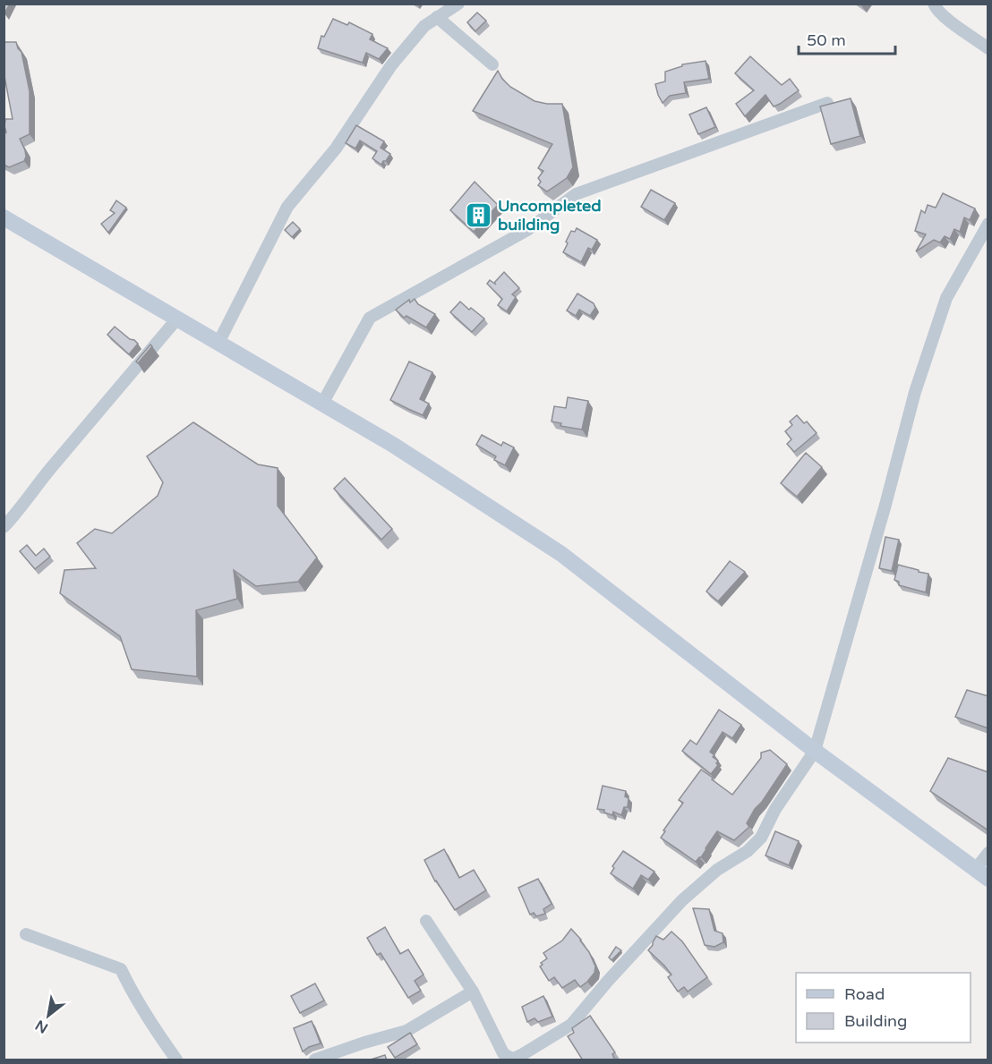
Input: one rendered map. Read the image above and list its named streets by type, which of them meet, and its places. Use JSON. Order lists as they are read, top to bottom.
{
  "places": {
    "building": ["Uncompleted building"]
  },
  "legend": ["Road", "Building"],
  "scale_bar": "50 m",
  "north": "bottom left"
}
